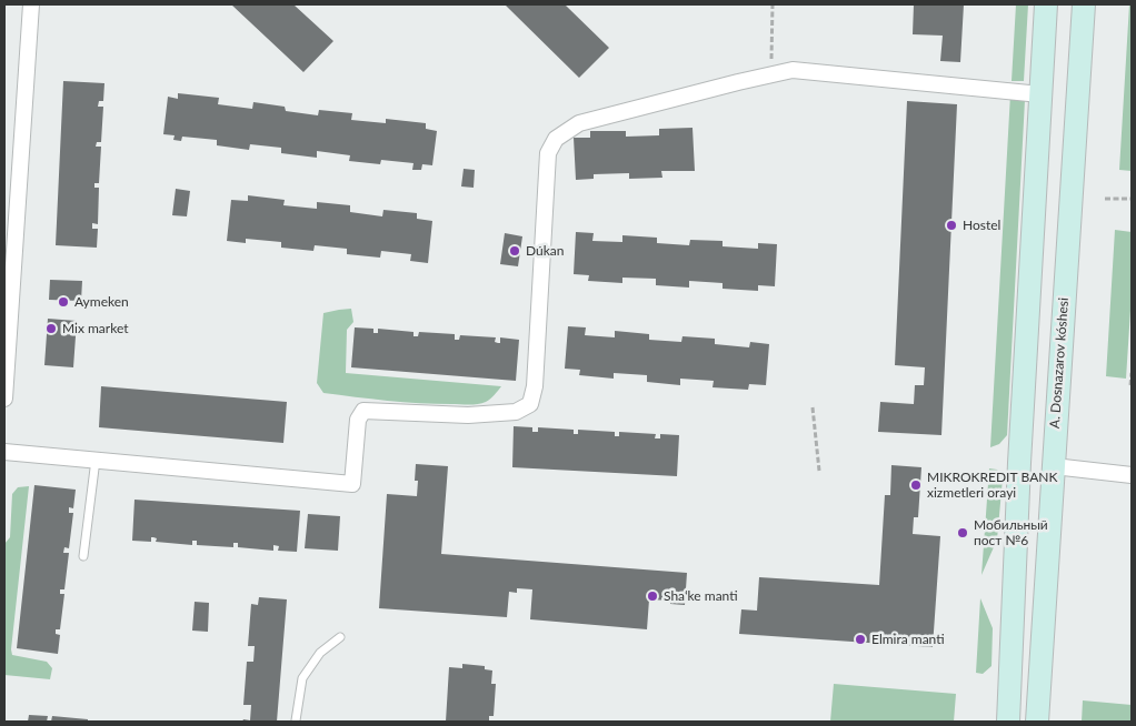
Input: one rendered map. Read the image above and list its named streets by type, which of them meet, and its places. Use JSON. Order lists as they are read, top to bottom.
{
  "streets": {
    "main road": ["A. Dosnazarov kóshesi"]
  },
  "places": [
    "Hostel",
    "Dúkan",
    "Aymeken",
    "Mix market",
    "MIKROKREDIT BANK xizmetleri orayi",
    "Мобильный пост №6",
    "Shaʻke manti",
    "Elmira manti"
  ]
}
